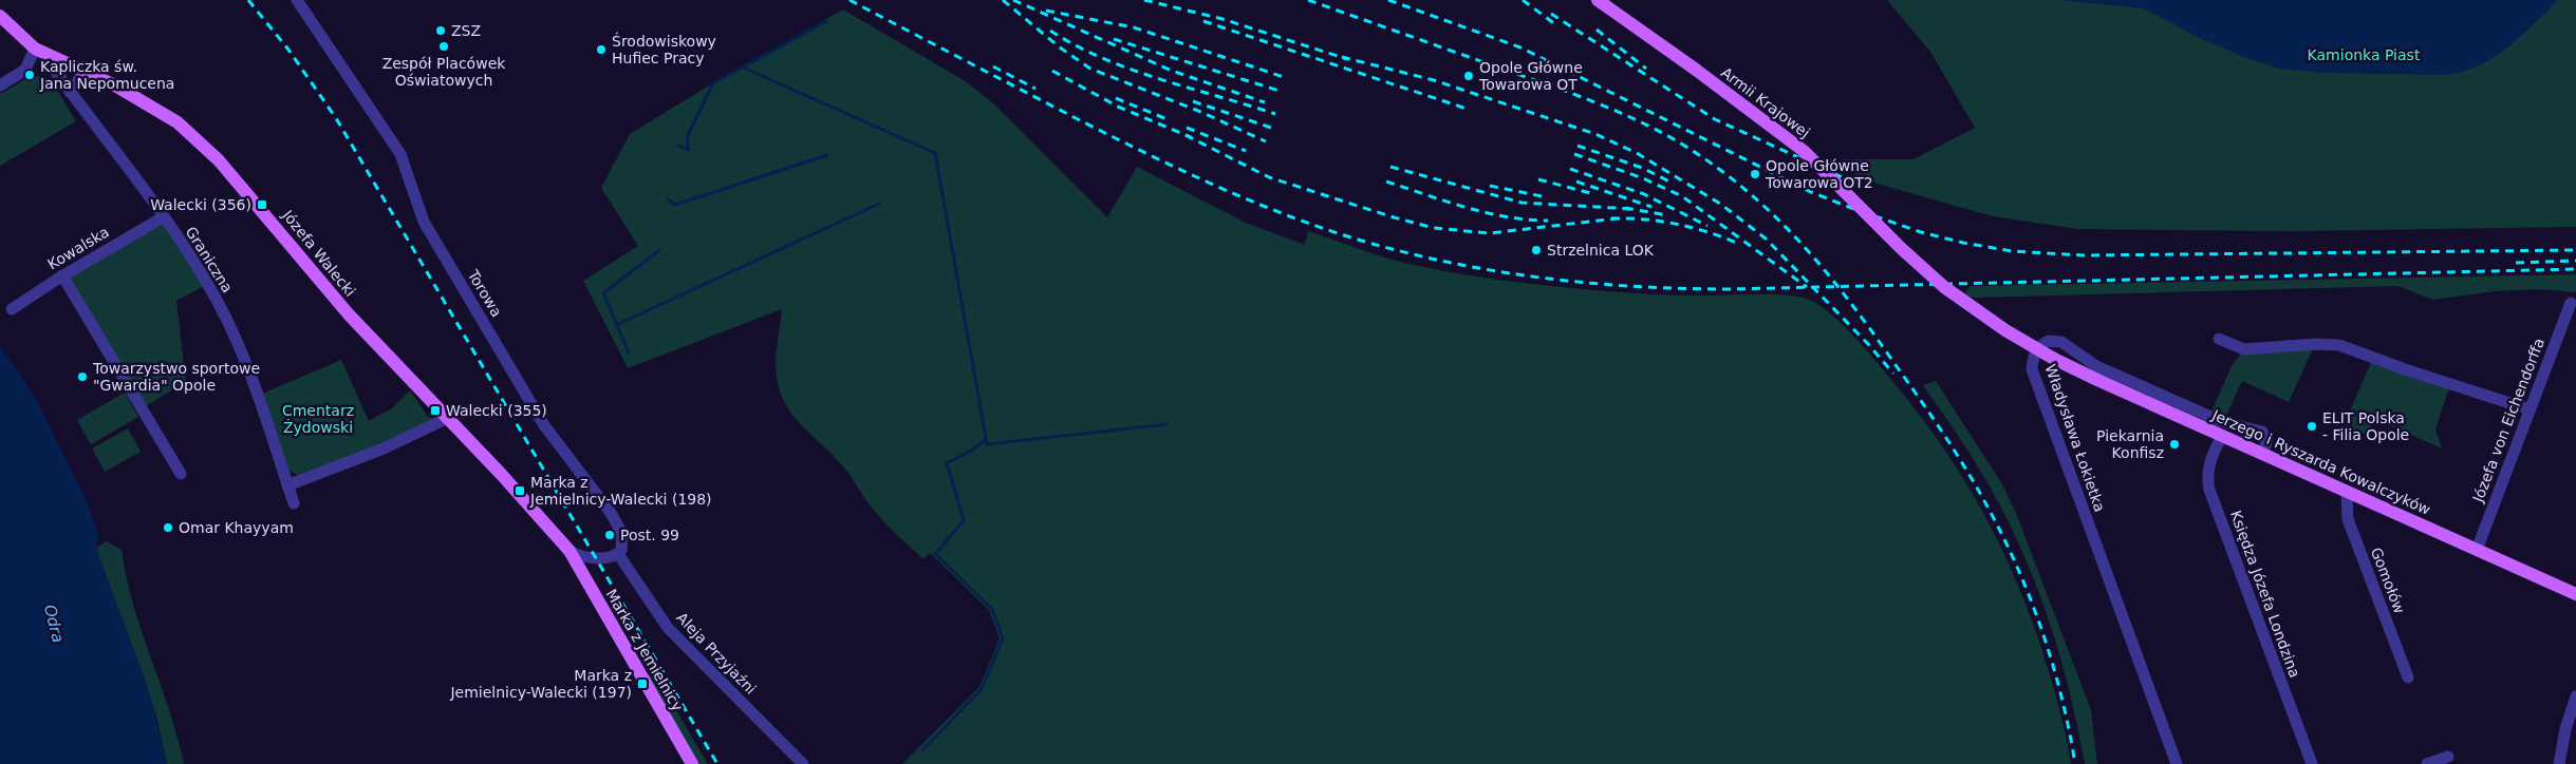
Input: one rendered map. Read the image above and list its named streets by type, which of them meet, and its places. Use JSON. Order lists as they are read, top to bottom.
{
  "streets": {
    "main road": [
      "Armii Krajowej",
      "Józefa Walecki",
      "Jerzego i Ryszarda Kowalczyków",
      "Marka z Jemielnicy"
    ],
    "street": [
      "Kowalska",
      "Graniczna",
      "Torowa",
      "Józefa von Eichendorffa",
      "Władysława Łokietka",
      "Gomołów",
      "Księdza Józefa Londzina",
      "Aleja Przyjaźni"
    ]
  },
  "crossings": [
    ["Armii Krajowej", "Jerzego i Ryszarda Kowalczyków"],
    ["Kowalska", "Graniczna"],
    ["Józefa Walecki", "Graniczna"],
    ["Józefa Walecki", "Marka z Jemielnicy"],
    ["Torowa", "Aleja Przyjaźni"],
    ["Józefa von Eichendorffa", "Jerzego i Ryszarda Kowalczyków"],
    ["Władysława Łokietka", "Jerzego i Ryszarda Kowalczyków"],
    ["Jerzego i Ryszarda Kowalczyków", "Gomołów"],
    ["Jerzego i Ryszarda Kowalczyków", "Księdza Józefa Londzina"]
  ],
  "water": ["Odra"],
  "parks": ["Kamionka Piast", "Cmentarz Żydowski"],
  "places": {
    "other": [
      "ZSZ",
      "Zespół Placówek Oświatowych",
      "Środowiskowy Hufiec Pracy",
      "Kapliczka św. Jana Nepomucena",
      "Opole Główne Towarowa OT",
      "Opole Główne Towarowa OT2",
      "Strzelnica LOK",
      "Towarzystwo sportowe \"Gwardia\" Opole",
      "ELIT Polska - Filia Opole",
      "Piekarnia Konfisz",
      "Omar Khayyam",
      "Post. 99"
    ],
    "transit": [
      "Walecki (356)",
      "Walecki (355)",
      "Marka z Jemielnicy-Walecki (198)",
      "Marka z Jemielnicy-Walecki (197)"
    ]
  }
}
